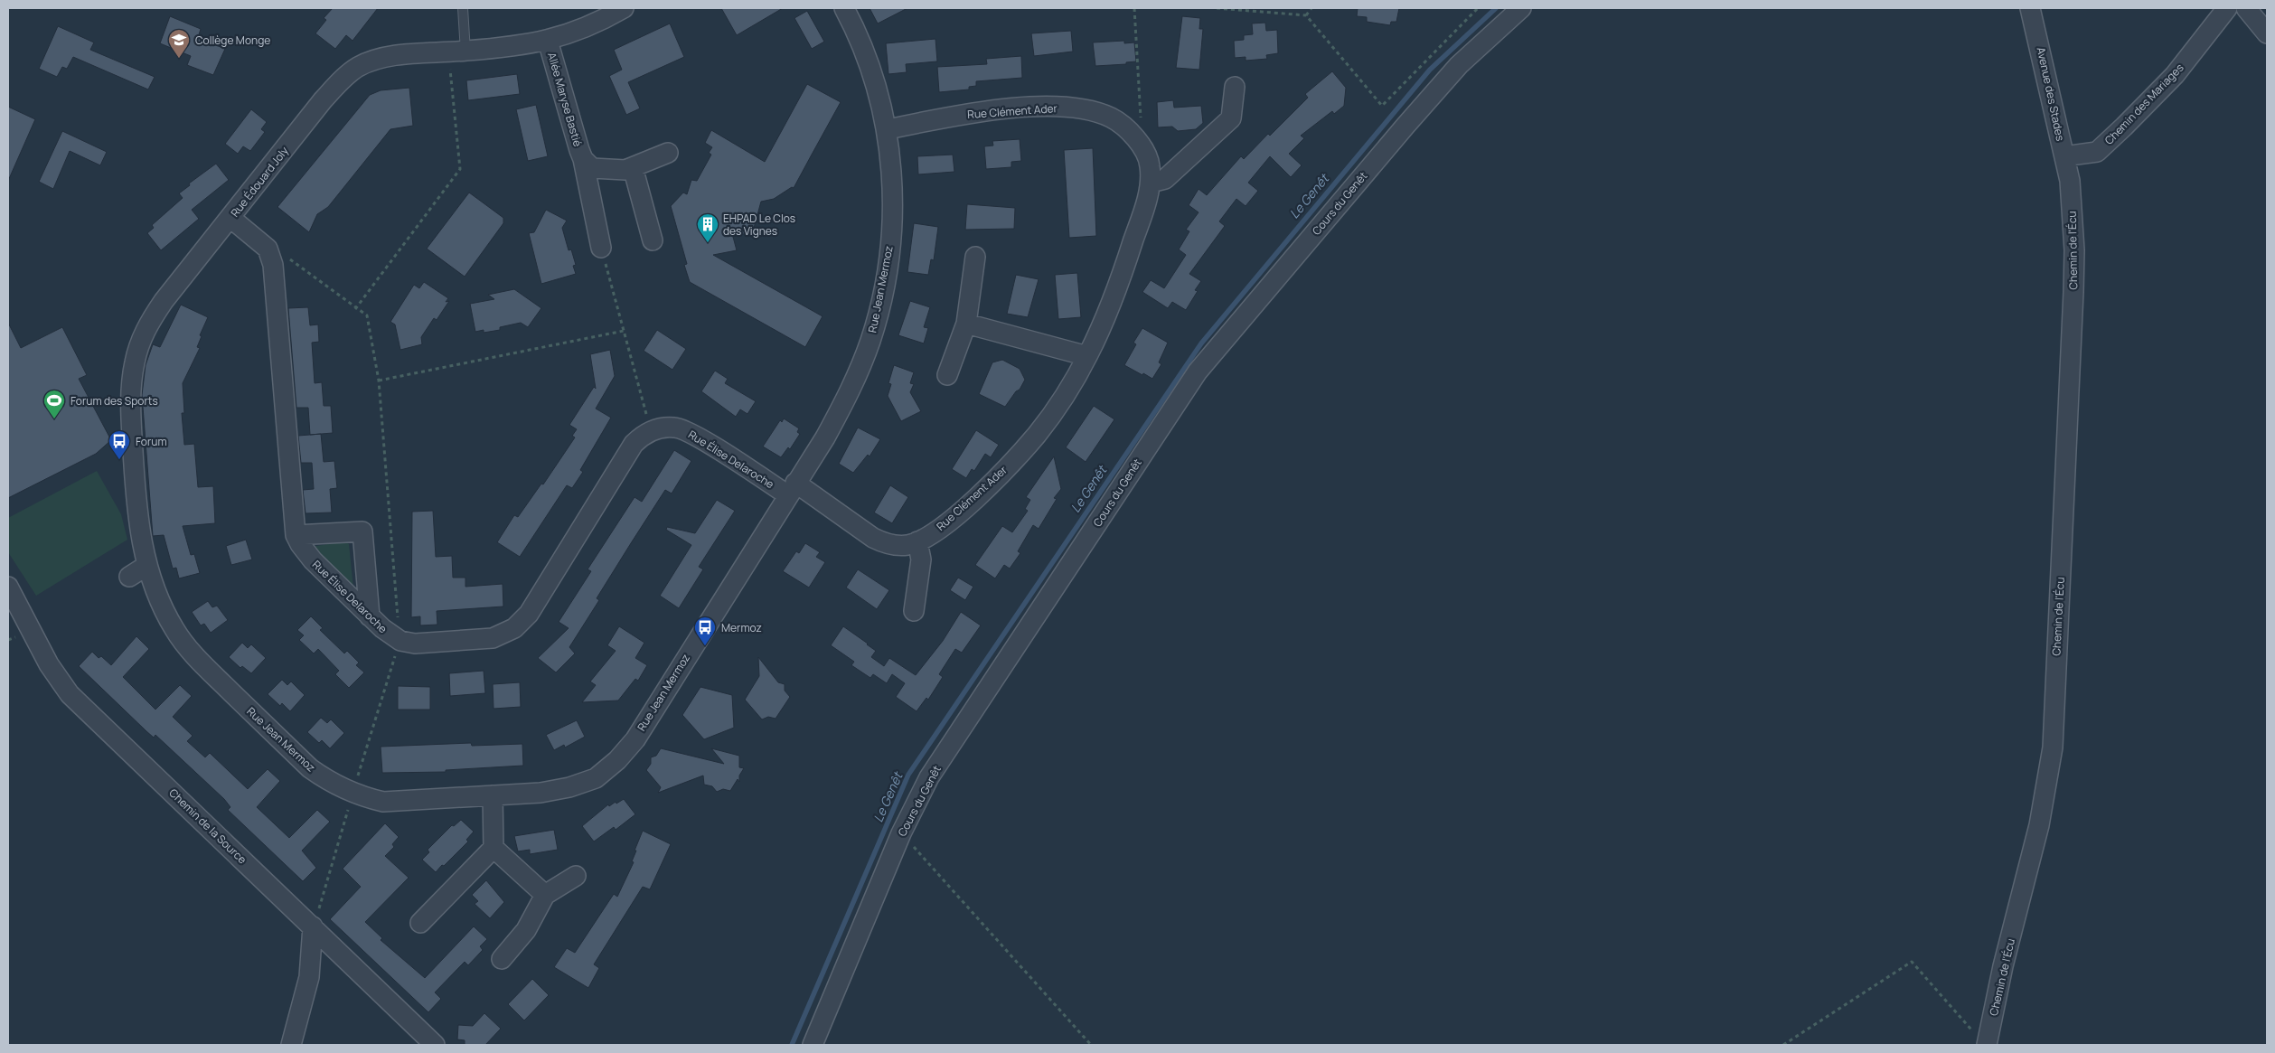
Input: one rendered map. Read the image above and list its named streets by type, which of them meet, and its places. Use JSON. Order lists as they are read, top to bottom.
{
  "streets": {
    "street": [
      "Avenue des Stades",
      "Allée Maryse Bastié",
      "Chemin des Mariages",
      "Rue Clément Ader",
      "Rue Édouard Joly",
      "Cours du Genêt",
      "Chemin de l'Écu",
      "Rue Jean Mermoz",
      "Rue Élise Delaroche",
      "Chemin de la Source"
    ]
  },
  "crossings": [
    ["Avenue des Stades", "Chemin des Mariages"],
    ["Avenue des Stades", "Chemin de l'Écu"],
    ["Allée Maryse Bastié", "Rue Édouard Joly"],
    ["Rue Clément Ader", "Rue Jean Mermoz"],
    ["Rue Clément Ader", "Rue Élise Delaroche"],
    ["Rue Édouard Joly", "Rue Jean Mermoz"],
    ["Rue Édouard Joly", "Rue Élise Delaroche"],
    ["Rue Jean Mermoz", "Rue Élise Delaroche"]
  ],
  "water": ["Le Genêt"],
  "places": {
    "school or university": ["Collège Monge"],
    "building": ["EHPAD Le Clos des Vignes"],
    "sports": ["Forum des Sports"],
    "bus stop": ["Forum", "Mermoz"]
  }
}
